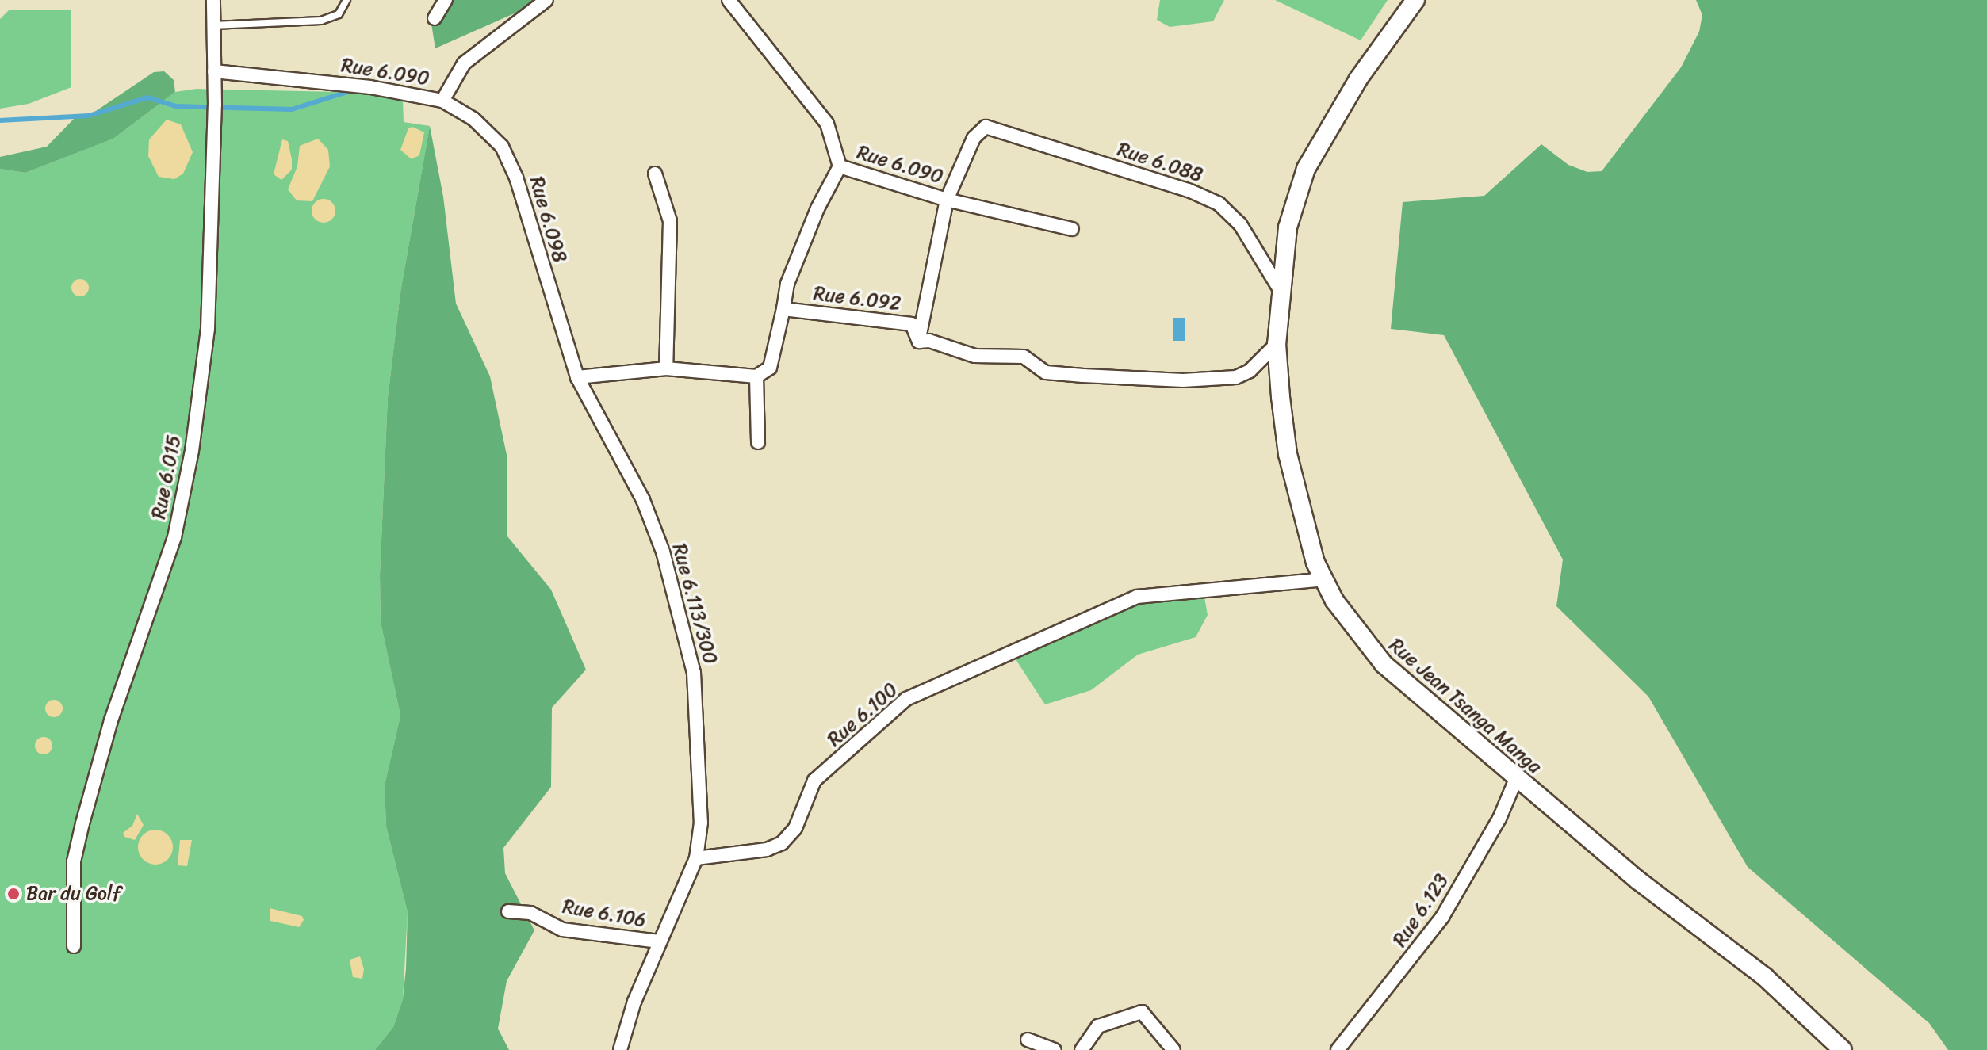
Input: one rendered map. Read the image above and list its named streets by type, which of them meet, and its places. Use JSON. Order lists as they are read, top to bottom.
{
  "streets": {
    "street": [
      "Rue 6.090",
      "Rue 6.088",
      "Rue 6.098",
      "Rue 6.092",
      "Rue 6.015",
      "Rue 6.113/300",
      "Rue Jean Tsanga Manga",
      "Rue 6.100",
      "Rue 6.123",
      "Rue 6.106"
    ]
  },
  "crossings": [
    ["Rue 6.090", "Rue 6.088"],
    ["Rue 6.090", "Rue 6.098"],
    ["Rue 6.090", "Rue 6.092"],
    ["Rue 6.090", "Rue 6.015"],
    ["Rue 6.088", "Rue Jean Tsanga Manga"],
    ["Rue 6.098", "Rue 6.113/300"],
    ["Rue 6.113/300", "Rue 6.100"],
    ["Rue Jean Tsanga Manga", "Rue 6.100"],
    ["Rue Jean Tsanga Manga", "Rue 6.123"]
  ],
  "places": ["Bar du Golf"]
}
